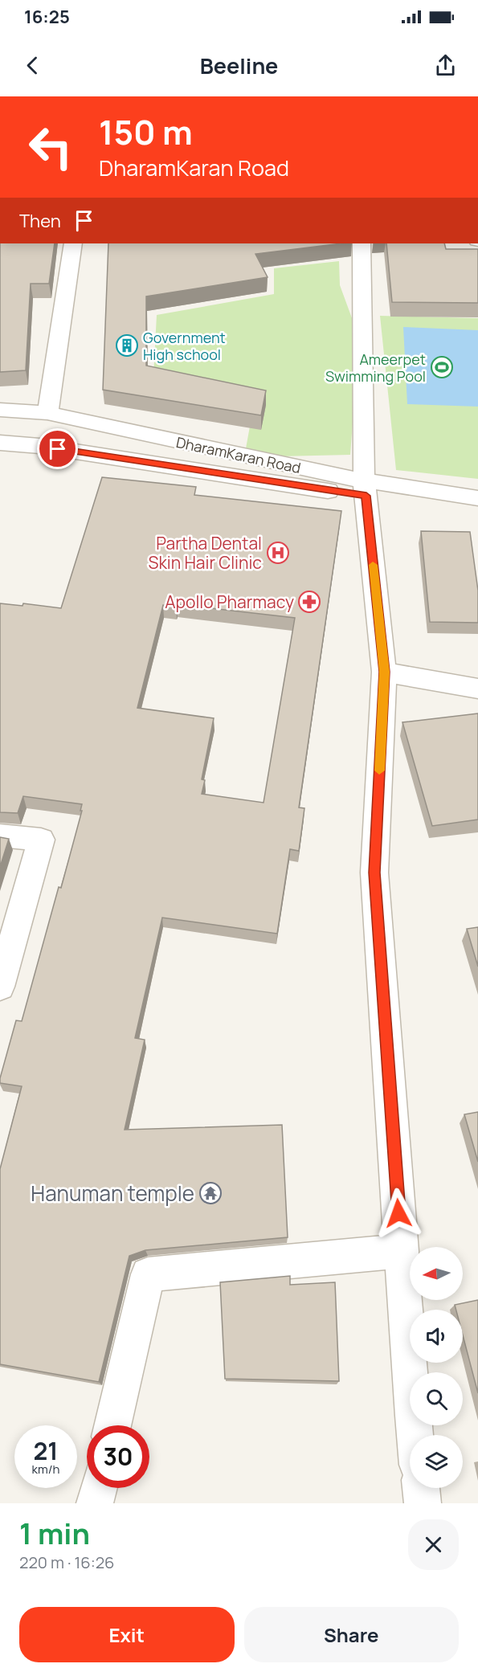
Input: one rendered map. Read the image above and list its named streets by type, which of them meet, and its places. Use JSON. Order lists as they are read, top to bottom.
{
  "streets": {
    "street": ["DharamKaran Road"]
  },
  "places": {
    "building": ["Government High school"],
    "sports": ["Ameerpet Swimming Pool"],
    "hospital": ["Partha Dental Skin Hair Clinic"],
    "pharmacy": ["Apollo Pharmacy"],
    "temple": ["Hanuman temple"]
  },
  "north": "left",
  "page": {
    "status": "16:25",
    "header": "Beeline",
    "turn": ["150 m", "DharamKaran Road"],
    "then": "Then",
    "speed": "21 km/h",
    "limit": "30",
    "heading": ["1 min", "220 m · 16:26"],
    "buttons": ["Exit", "Share"]
  }
}
